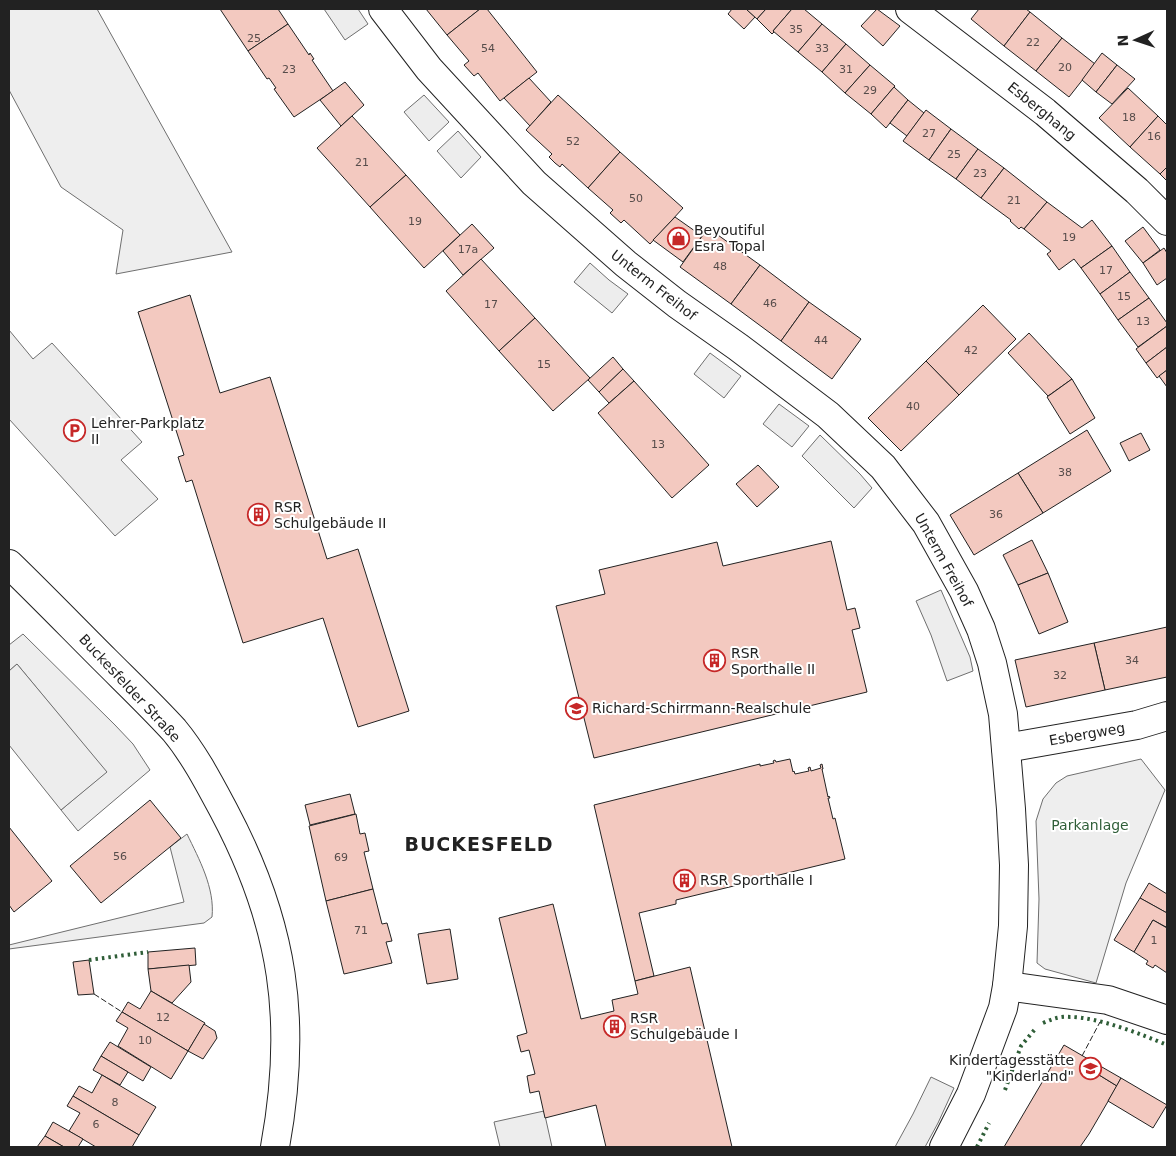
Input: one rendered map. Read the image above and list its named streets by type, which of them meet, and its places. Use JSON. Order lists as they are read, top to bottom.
{
  "streets": {
    "street": [
      "Esberghang",
      "Unterm Freihof",
      "Buckesfelder Straße",
      "Esbergweg"
    ]
  },
  "crossings": [
    ["Unterm Freihof", "Esbergweg"]
  ],
  "districts": ["BUCKESFELD"],
  "parks": ["Parkanlage"],
  "places": {
    "shop": ["Beyoutiful Esra Topal"],
    "parking": ["Lehrer-Parkplatz II"],
    "building": [
      "RSR Schulgebäude II",
      "RSR Sporthalle II",
      "RSR Sporthalle I",
      "RSR Schulgebäude I"
    ],
    "school or university": ["Richard-Schirrmann-Realschule", "Kindertagesstätte \"Kinderland\""]
  },
  "house_numbers": [
    "35",
    "25",
    "22",
    "54",
    "33",
    "20",
    "23",
    "31",
    "29",
    "18",
    "27",
    "16",
    "52",
    "25",
    "21",
    "23",
    "50",
    "21",
    "19",
    "19",
    "17a",
    "48",
    "17",
    "15",
    "46",
    "17",
    "13",
    "44",
    "42",
    "15",
    "40",
    "13",
    "38",
    "36",
    "34",
    "32",
    "56",
    "69",
    "71",
    "1",
    "12",
    "10",
    "8",
    "6"
  ],
  "north": "left"
}
